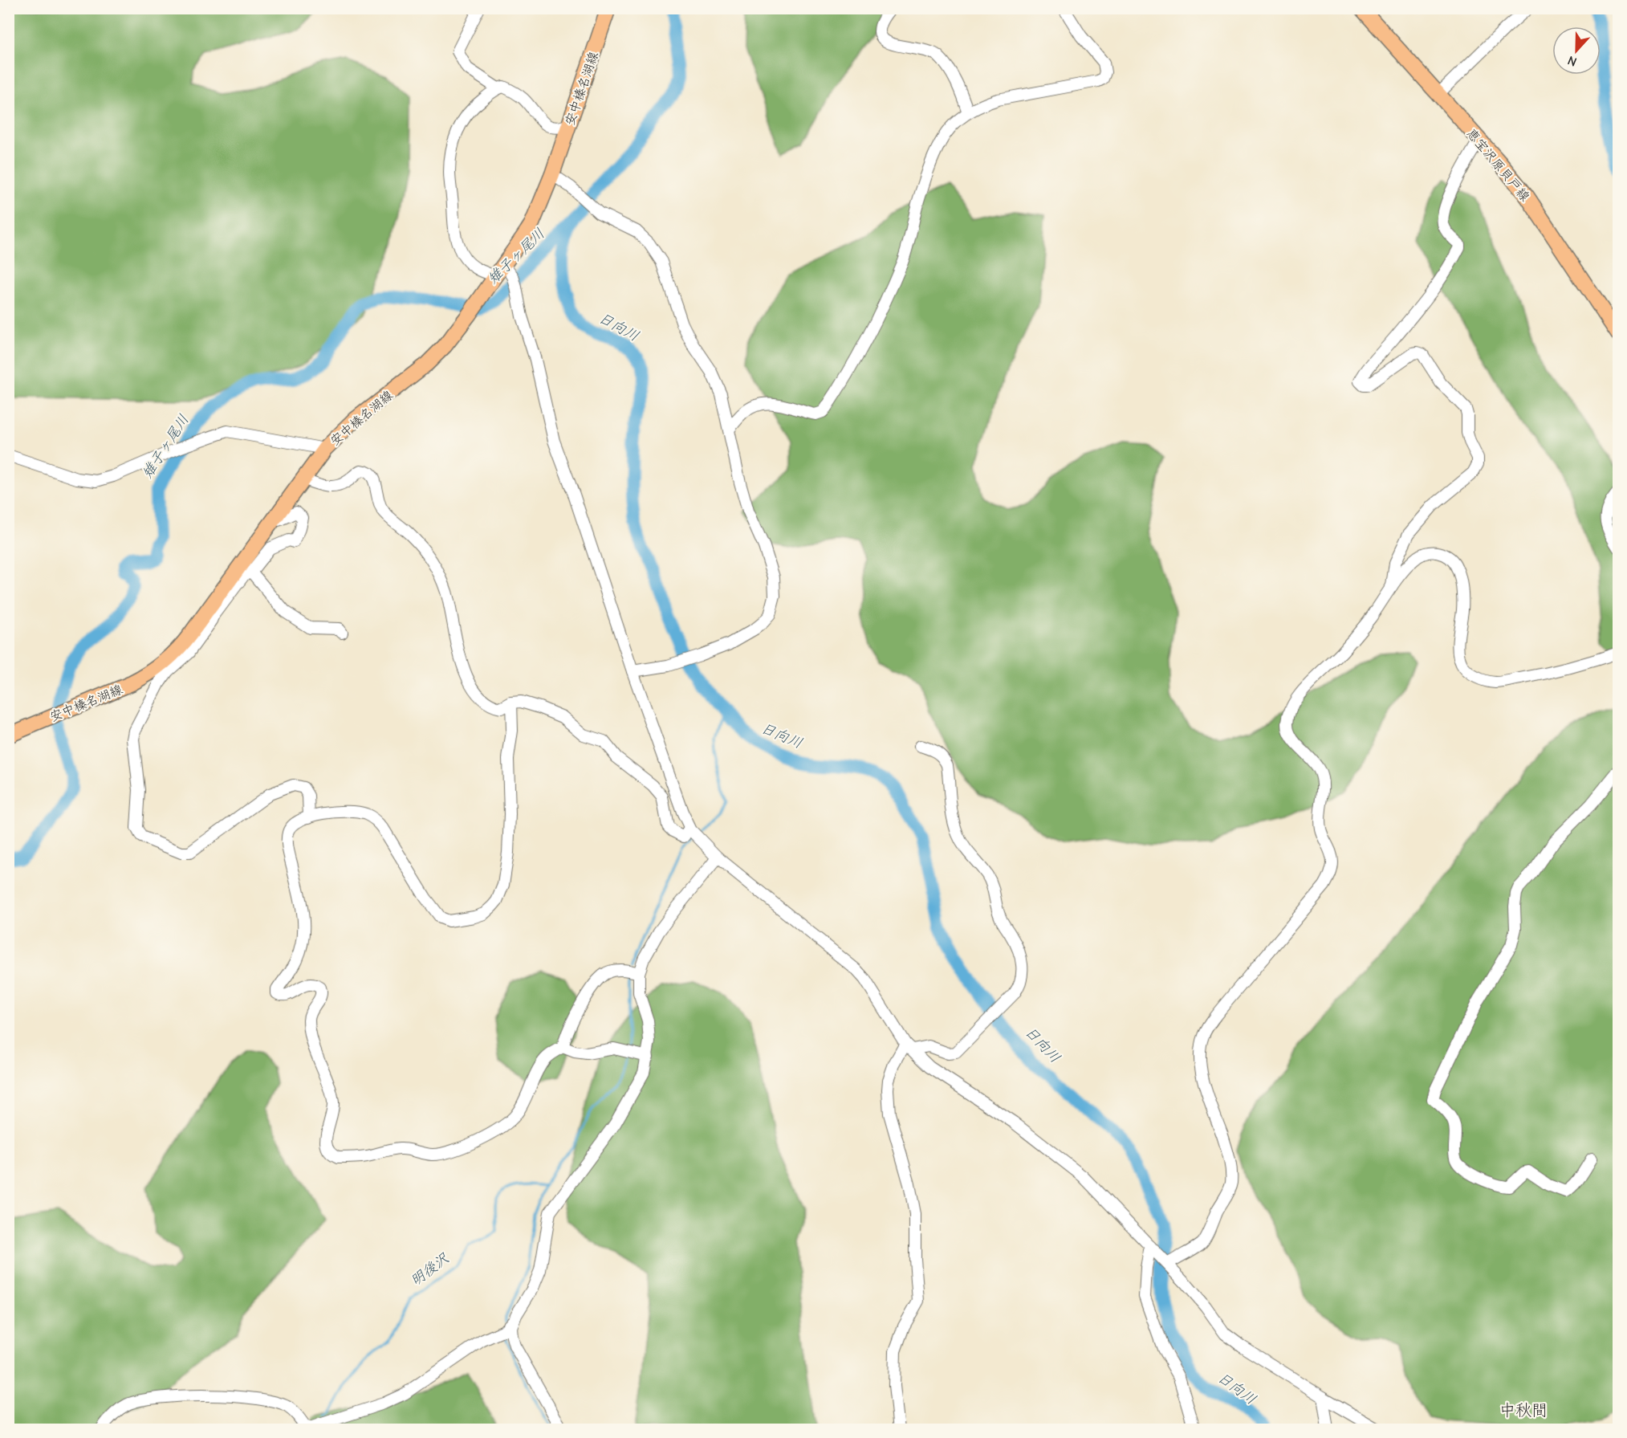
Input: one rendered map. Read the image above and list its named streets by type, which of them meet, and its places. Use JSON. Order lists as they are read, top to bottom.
{
  "streets": {
    "main road": ["安中榛名湖線", "恵宝沢原貝戸線"]
  },
  "districts": ["中秋間"],
  "water": ["雉子ヶ尾川", "日向川", "明後沢"],
  "north": "bottom"
}
